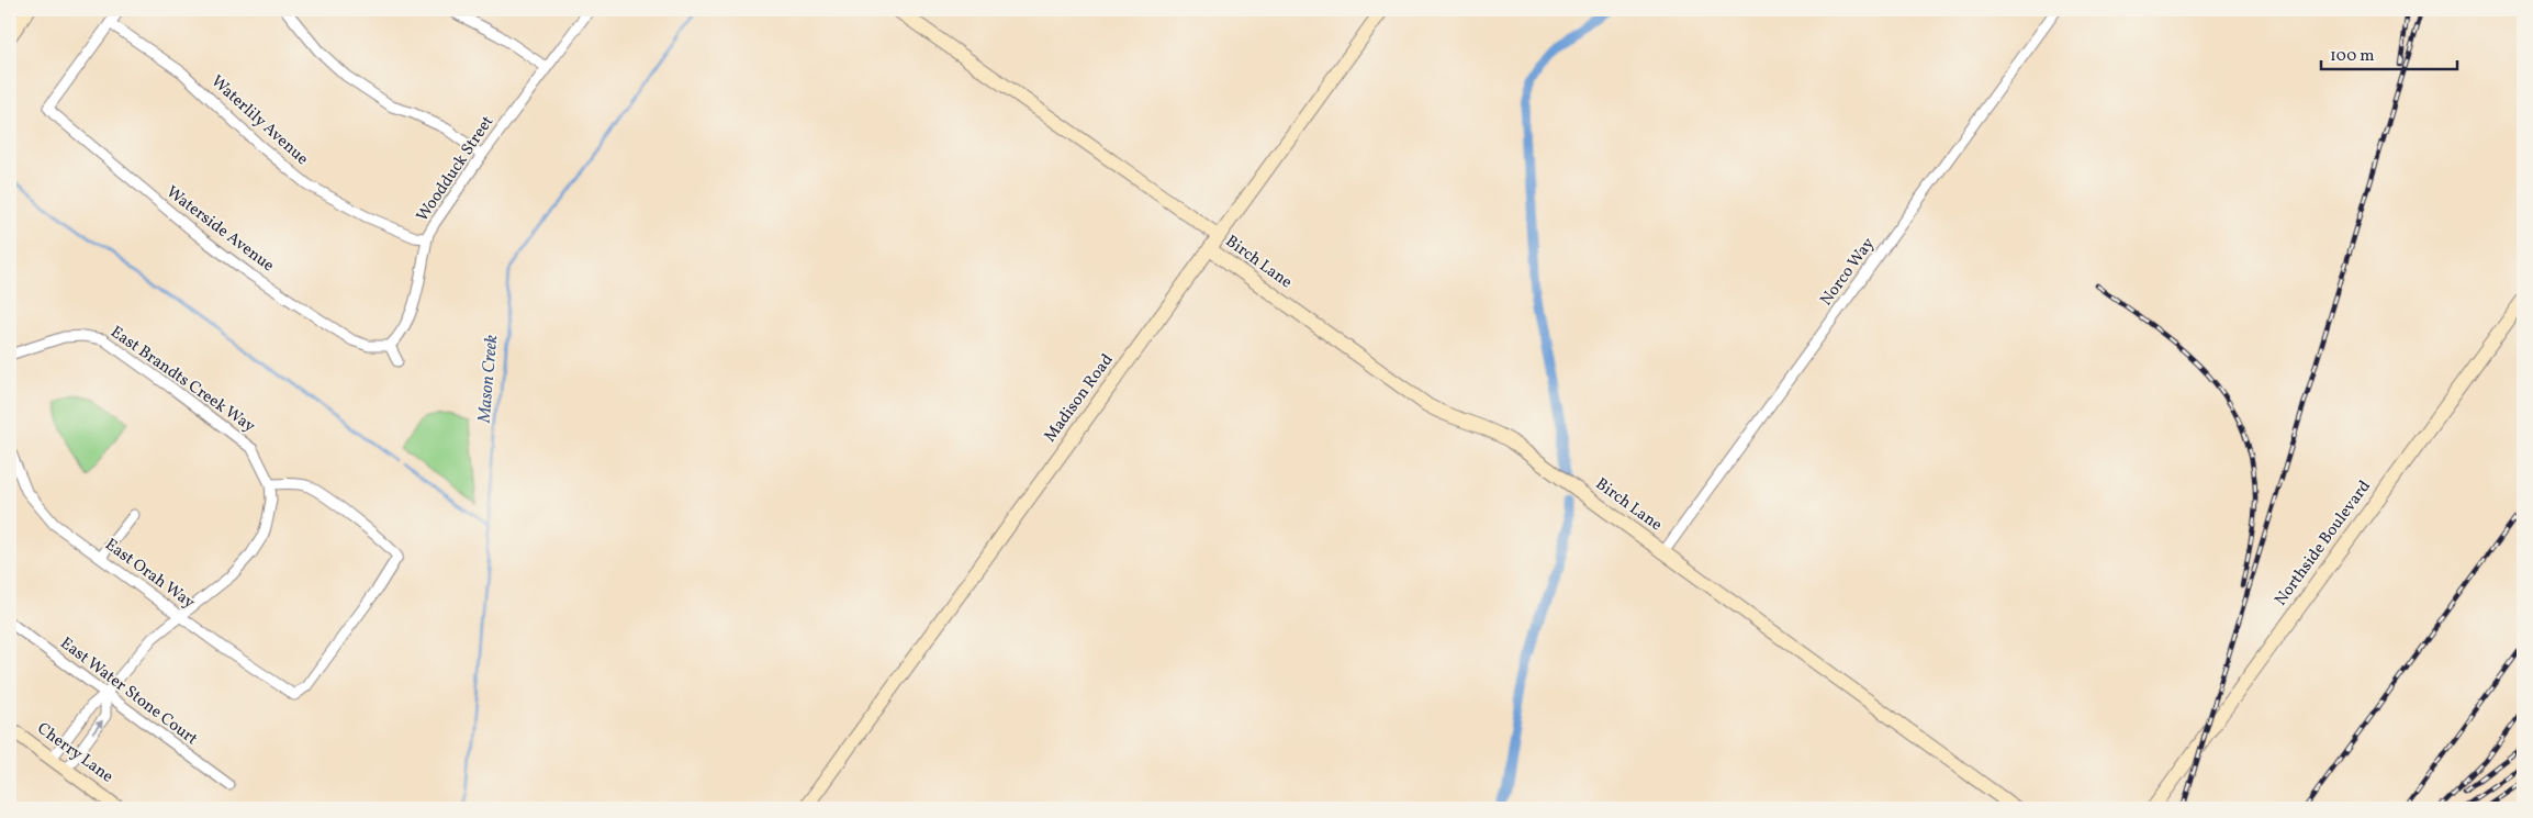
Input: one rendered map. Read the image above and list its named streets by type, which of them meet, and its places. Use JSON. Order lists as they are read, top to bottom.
{
  "streets": {
    "street": [
      "Waterlily Avenue",
      "Woodduck Street",
      "Waterside Avenue",
      "Birch Lane",
      "Norco Way",
      "East Brandts Creek Way",
      "Madison Road",
      "Northside Boulevard",
      "East Orah Way",
      "East Water Stone Court",
      "Cherry Lane"
    ]
  },
  "crossings": [
    ["Waterlily Avenue", "Woodduck Street"],
    ["Waterlily Avenue", "Waterside Avenue"],
    ["Woodduck Street", "Waterside Avenue"],
    ["Birch Lane", "Norco Way"],
    ["Birch Lane", "Madison Road"],
    ["East Brandts Creek Way", "East Orah Way"],
    ["East Brandts Creek Way", "East Water Stone Court"],
    ["East Brandts Creek Way", "Cherry Lane"]
  ],
  "water": ["Mason Creek"],
  "scale_bar": "100 m"
}
